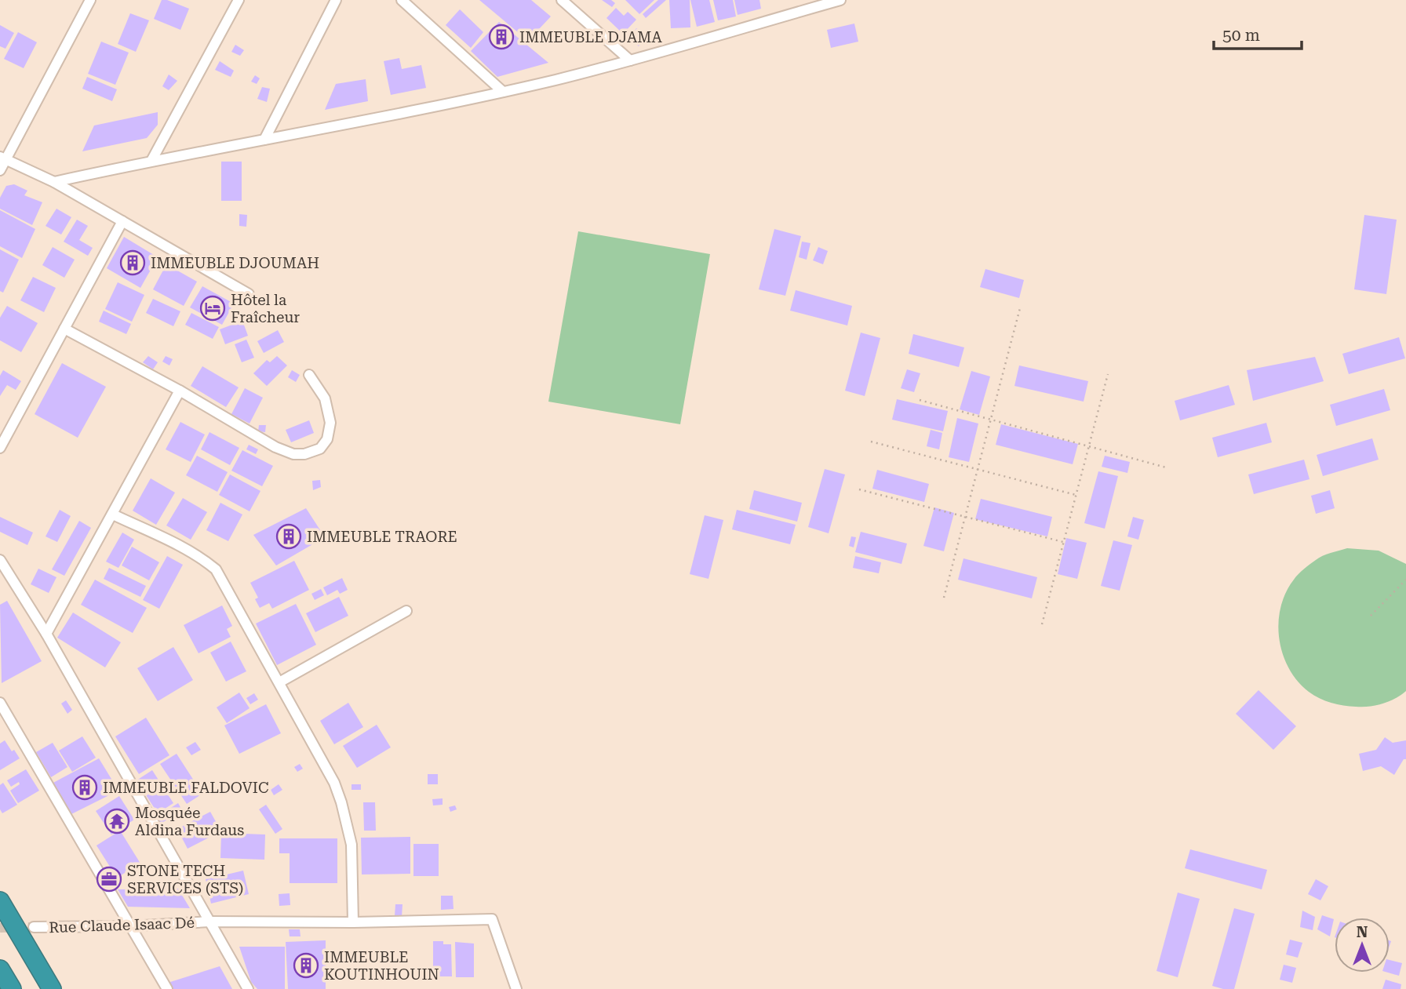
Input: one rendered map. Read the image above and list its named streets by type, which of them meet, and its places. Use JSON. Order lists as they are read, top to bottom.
{
  "streets": {
    "street": ["Rue Claude Isaac Dé"]
  },
  "places": {
    "building": [
      "IMMEUBLE DJAMA",
      "IMMEUBLE DJOUMAH",
      "IMMEUBLE TRAORE",
      "IMMEUBLE FALDOVIC",
      "IMMEUBLE KOUTINHOUIN"
    ],
    "hotel": ["Hôtel la Fraîcheur"],
    "temple": ["Mosquée Aldina Furdaus"],
    "office": ["STONE TECH SERVICES (STS)"]
  },
  "scale_bar": "50 m",
  "north": "top"
}
